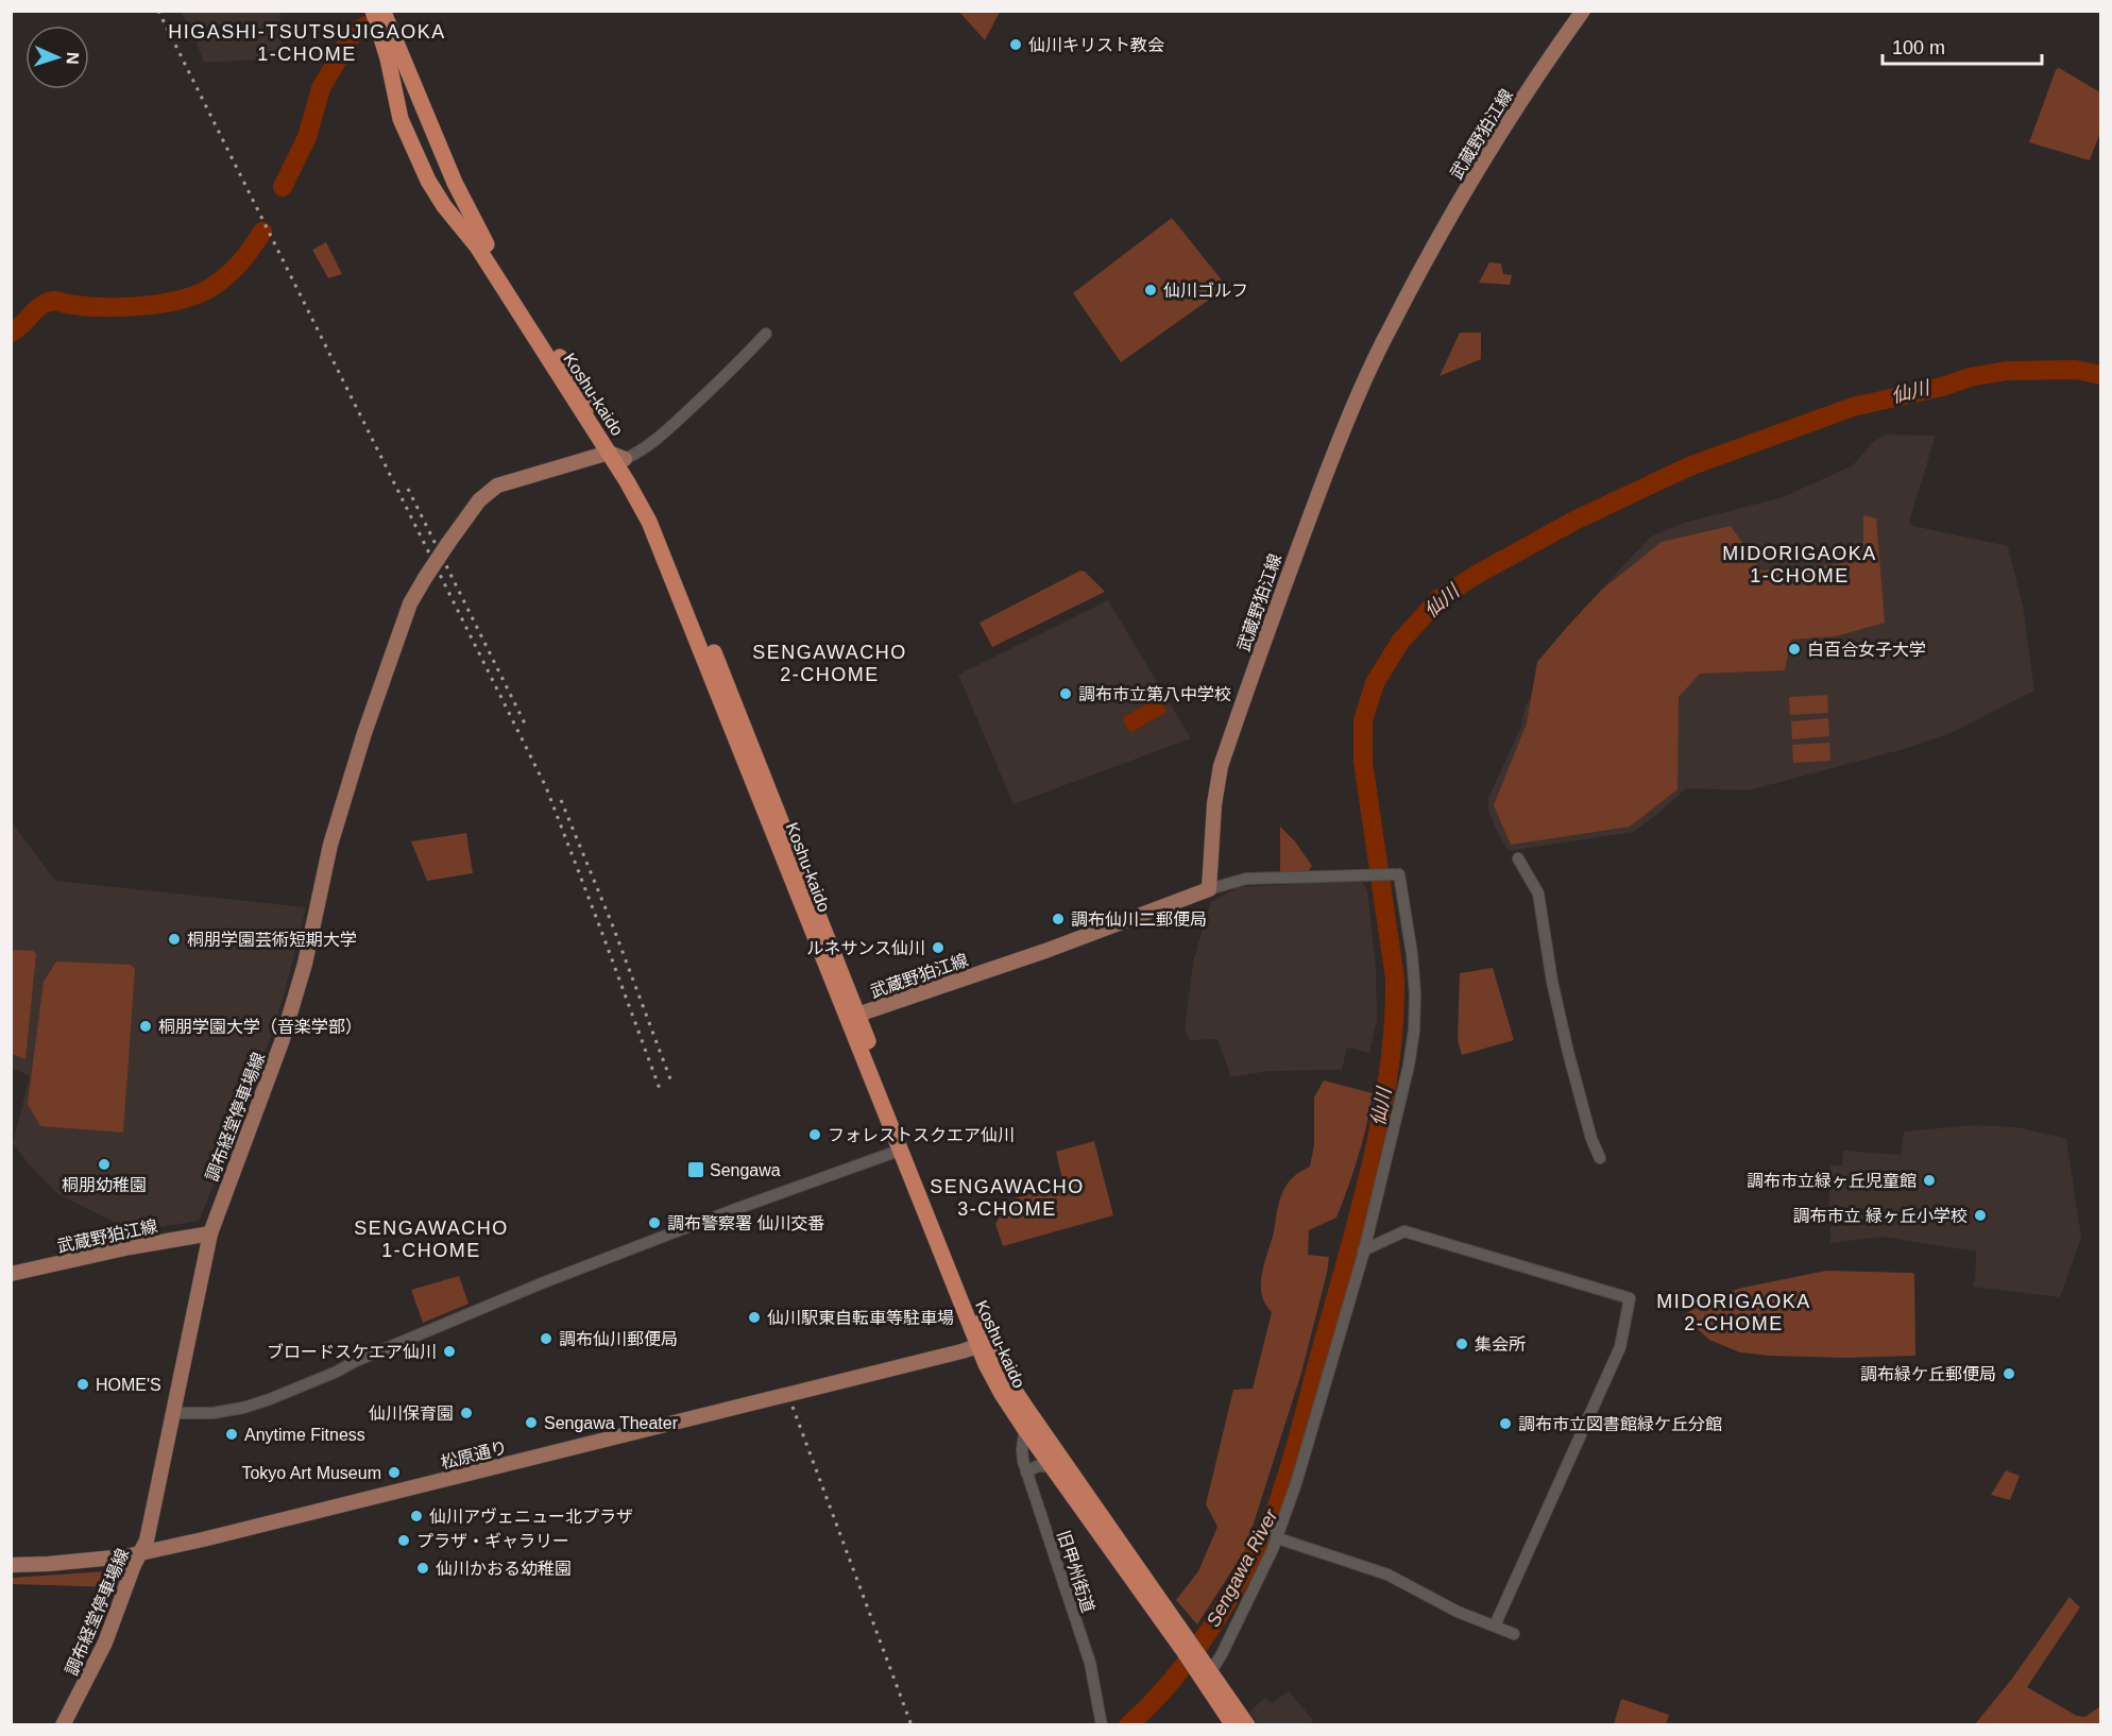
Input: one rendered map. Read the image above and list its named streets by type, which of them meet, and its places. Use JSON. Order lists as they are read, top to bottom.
{
  "streets": {
    "highway": ["Koshu-kaido"],
    "main road": ["武蔵野狛江線", "調布経堂停車場線", "松原通り"],
    "street": ["旧甲州街道"]
  },
  "crossings": [
    ["武蔵野狛江線", "Koshu-kaido"],
    ["武蔵野狛江線", "調布経堂停車場線"],
    ["Koshu-kaido", "調布経堂停車場線"],
    ["Koshu-kaido", "松原通り"],
    ["Koshu-kaido", "旧甲州街道"],
    ["調布経堂停車場線", "松原通り"]
  ],
  "districts": [
    "HIGASHI-TSUTSUJIGAOKA 1-CHOME",
    "MIDORIGAOKA 1-CHOME",
    "SENGAWACHO 2-CHOME",
    "SENGAWACHO 3-CHOME",
    "SENGAWACHO 1-CHOME",
    "MIDORIGAOKA 2-CHOME"
  ],
  "water": ["仙川", "Sengawa River"],
  "places": {
    "other": [
      "仙川キリスト教会",
      "仙川ゴルフ",
      "白百合女子大学",
      "調布市立第八中学校",
      "調布仙川二郵便局",
      "桐朋学園芸術短期大学",
      "ルネサンス仙川",
      "桐朋学園大学（音楽学部）",
      "フォレストスクエア仙川",
      "桐朋幼稚園",
      "調布市立緑ヶ丘児童館",
      "調布市立 緑ヶ丘小学校",
      "調布警察署 仙川交番",
      "仙川駅東自転車等駐車場",
      "調布仙川郵便局",
      "集会所",
      "ブロードスケエア仙川",
      "調布緑ケ丘郵便局",
      "HOME'S",
      "仙川保育園",
      "Sengawa Theater",
      "調布市立図書館緑ケ丘分館",
      "Anytime Fitness",
      "Tokyo Art Museum",
      "仙川アヴェニュー北プラザ",
      "プラザ・ギャラリー",
      "仙川かおる幼稚園"
    ],
    "transit": ["Sengawa"]
  },
  "scale_bar": "100 m",
  "north": "right"
}
